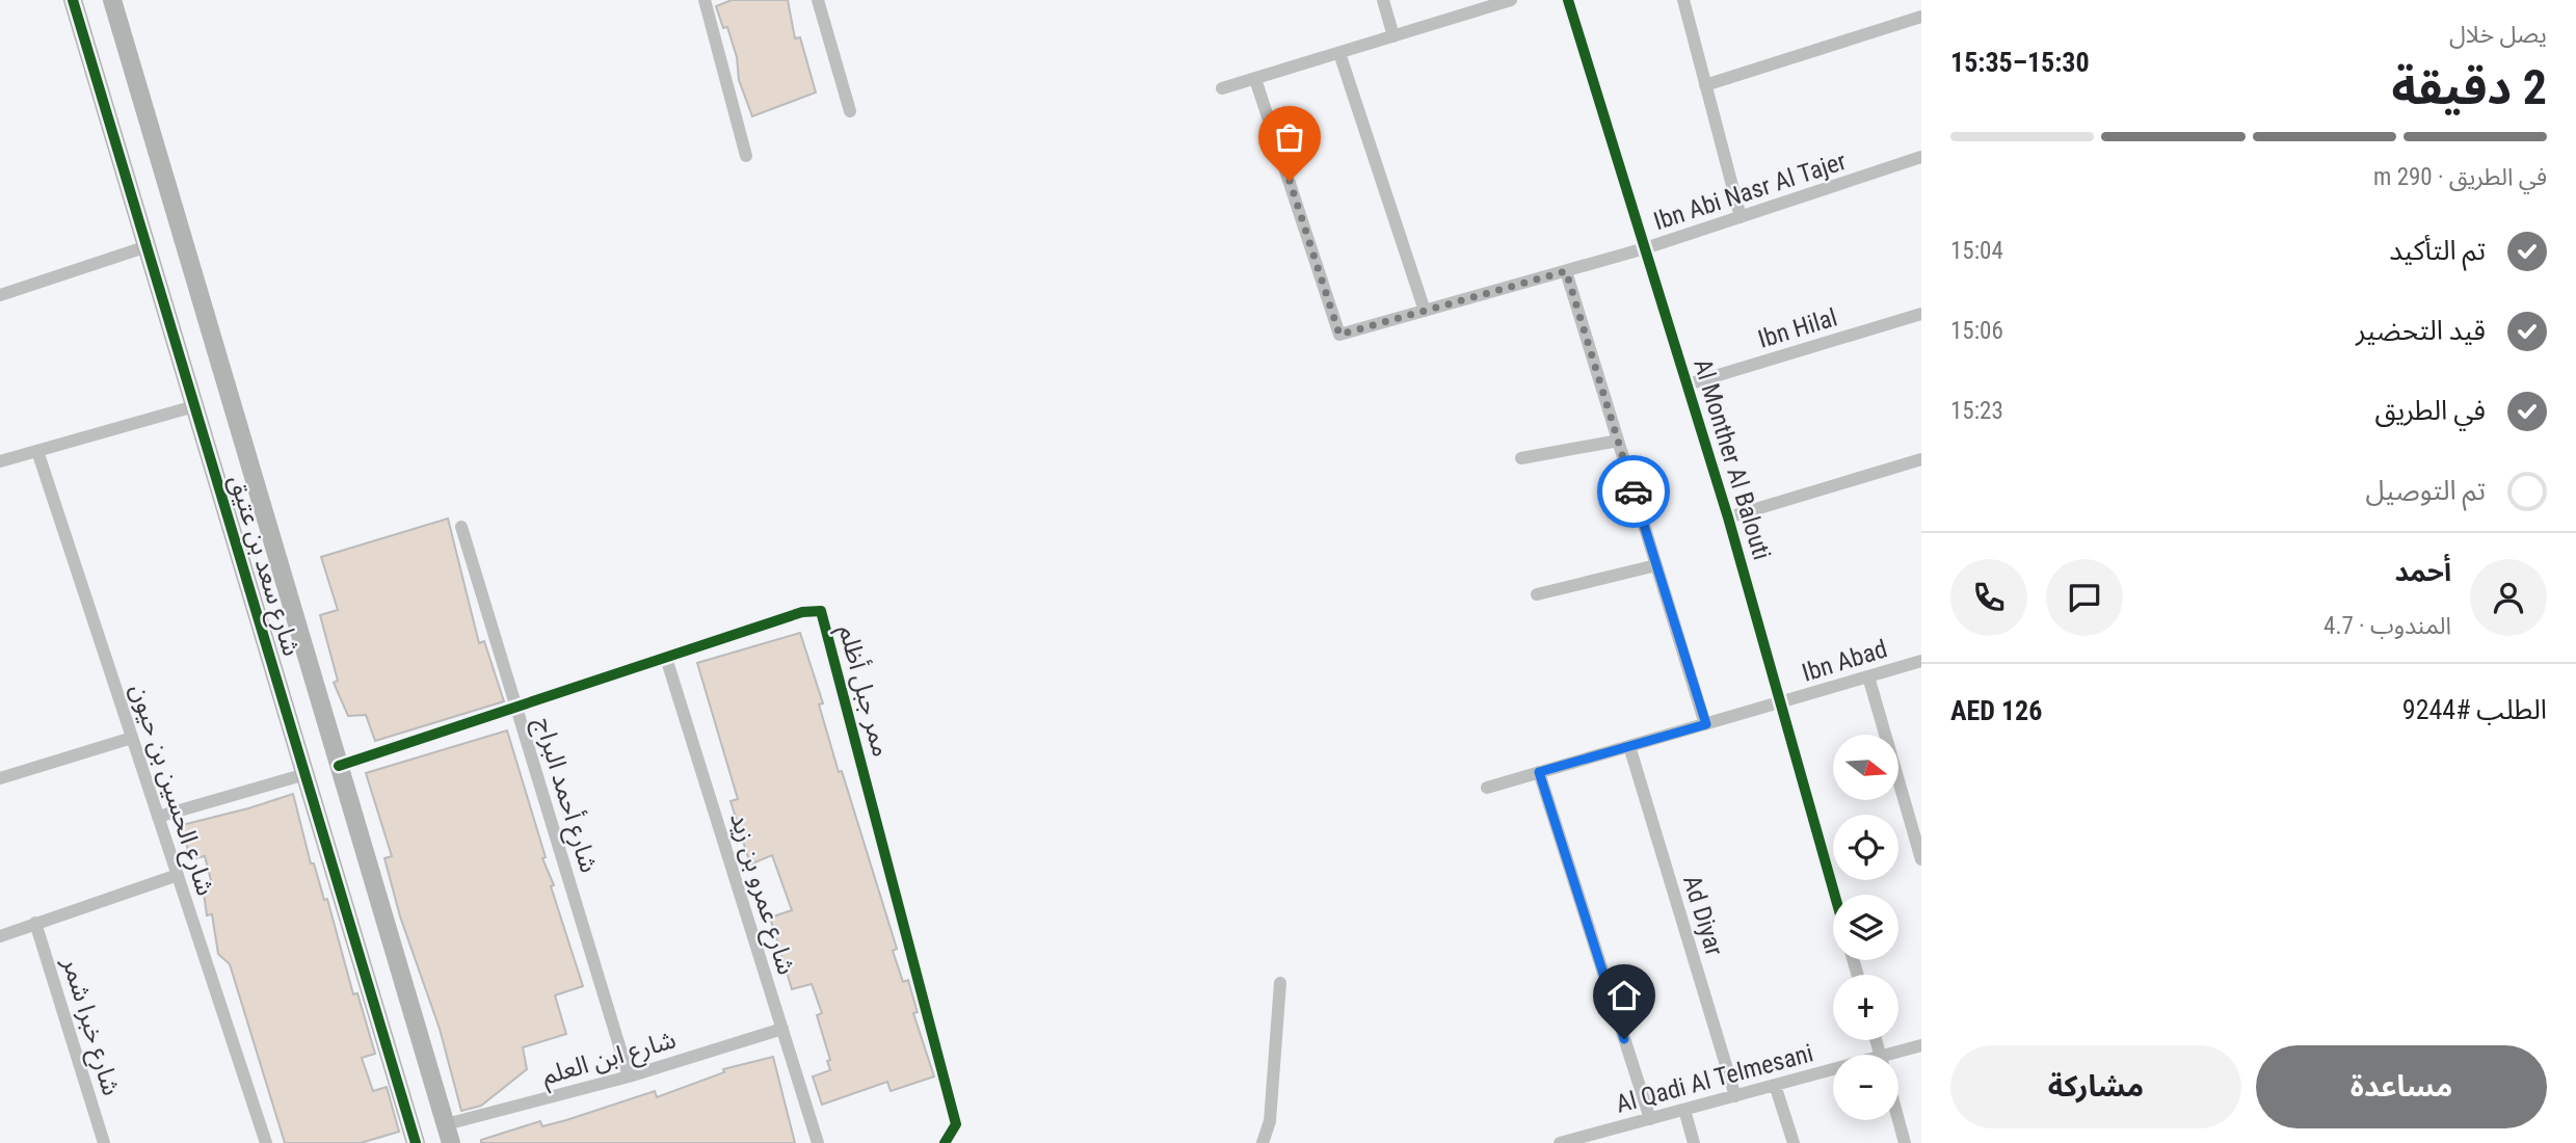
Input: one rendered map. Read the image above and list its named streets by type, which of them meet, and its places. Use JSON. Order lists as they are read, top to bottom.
{
  "streets": {
    "street": [
      "Ibn Abi Nasr Al Tajer",
      "Ibn Hilal",
      "Al Monther Al Balouti",
      "شارع سعد بن عتيق",
      "Ibn Abad",
      "ممر جبل أظلم",
      "شارع الحسين بن حيون",
      "شارع أحمد البراج",
      "شارع عمرو بن زيد",
      "Ad Diyar",
      "شارع خبرا شمر",
      "شارع ابن العلم",
      "Al Qadi Al Telmesani"
    ]
  },
  "crossings": [
    ["Ibn Abi Nasr Al Tajer", "Al Monther Al Balouti"],
    ["Ibn Hilal", "Al Monther Al Balouti"],
    ["Al Monther Al Balouti", "Ibn Abad"],
    ["شارع سعد بن عتيق", "ممر جبل أظلم"],
    ["شارع سعد بن عتيق", "شارع ابن العلم"],
    ["Ibn Abad", "Ad Diyar"],
    ["ممر جبل أظلم", "شارع أحمد البراج"],
    ["ممر جبل أظلم", "شارع عمرو بن زيد"],
    ["شارع أحمد البراج", "شارع ابن العلم"],
    ["شارع عمرو بن زيد", "شارع ابن العلم"],
    ["Ad Diyar", "Al Qadi Al Telmesani"]
  ],
  "north": "right",
  "page": {
    "heading": ["2 دقيقة", "يصل خلال", "15:30–15:35"],
    "panel": [
      "أحمد",
      "المندوب · 4.7",
      "الطلب #9244",
      "AED 126"
    ],
    "bar": "في الطريق · 290 m",
    "list": [
      ["تم التأكيد", "15:04"],
      ["قيد التحضير", "15:06"],
      ["في الطريق", "15:23"],
      "تم التوصيل"
    ],
    "map_buttons": ["+", "−"],
    "buttons": ["مساعدة", "مشاركة"]
  }
}
